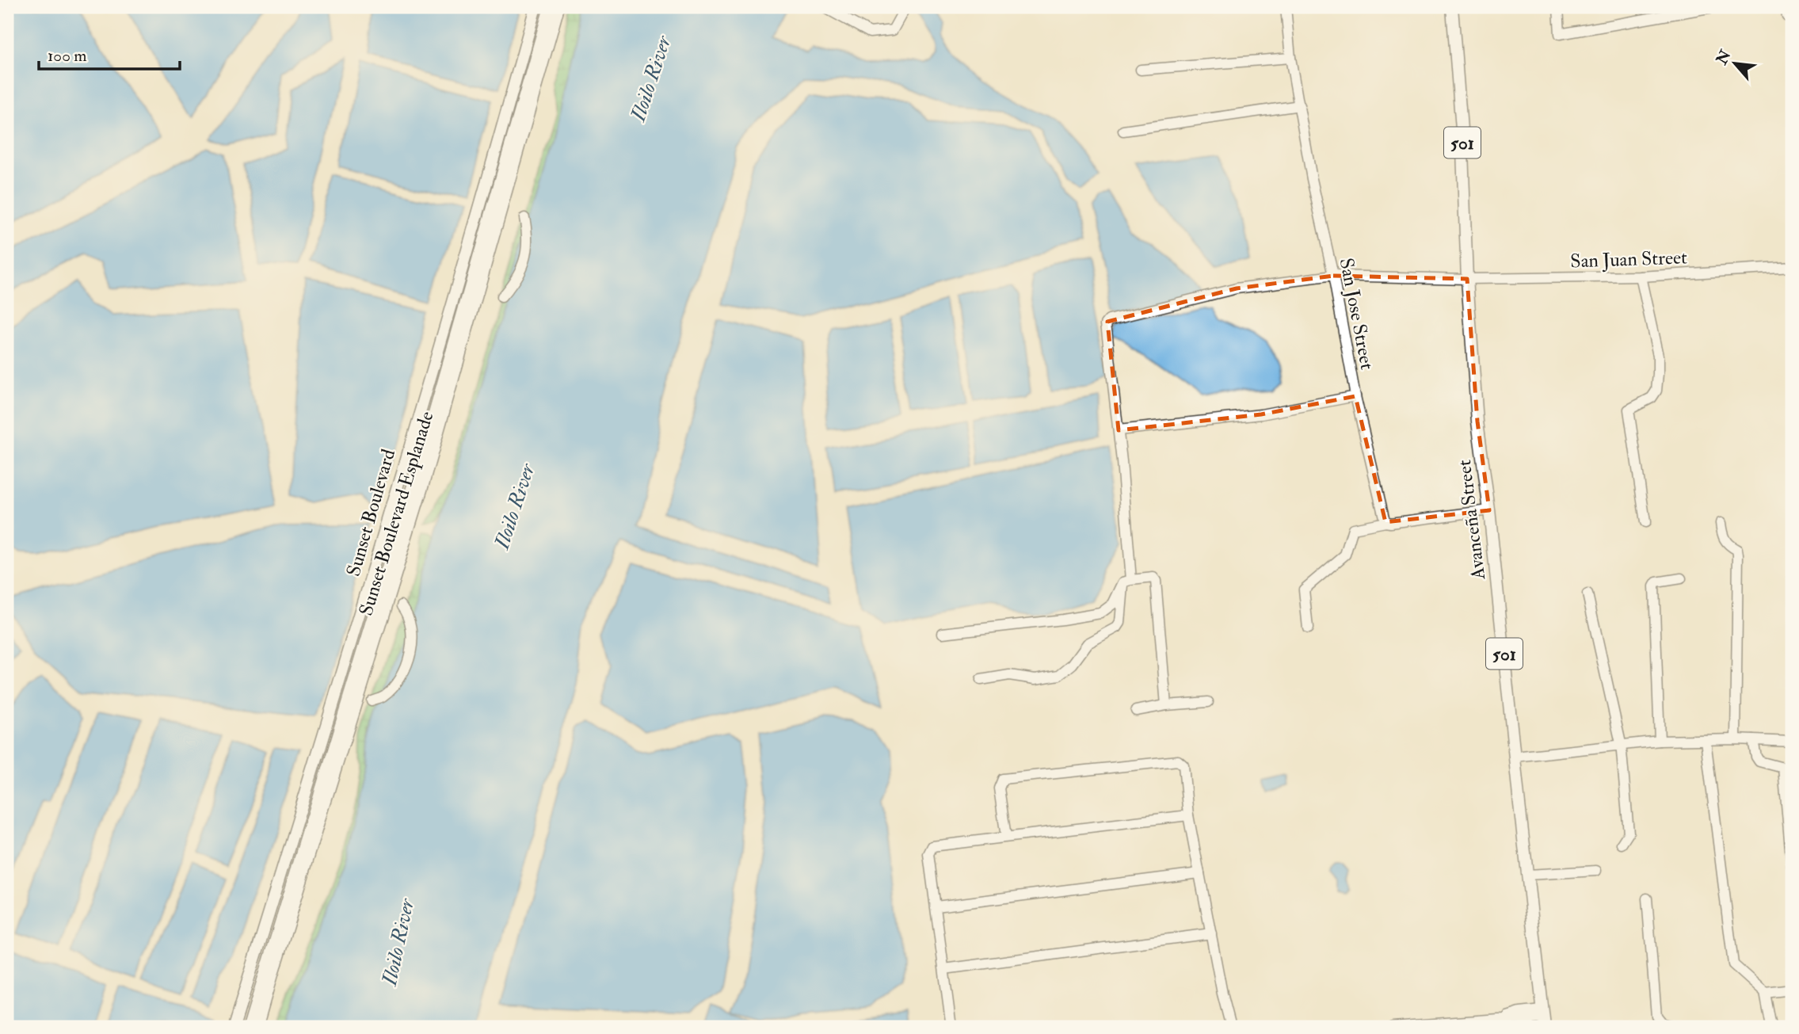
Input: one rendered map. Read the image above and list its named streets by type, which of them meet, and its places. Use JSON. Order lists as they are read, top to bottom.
{
  "streets": {
    "main road": ["501", "Sunset Boulevard", "Avanceña Street"],
    "street": ["San Juan Street", "San Jose Street", "Sunset Boulevard Esplanade"]
  },
  "crossings": [
    ["San Juan Street", "San Jose Street"],
    ["San Juan Street", "Avanceña Street"]
  ],
  "water": ["Iloilo River"],
  "scale_bar": "100 m",
  "north": "top left"
}
